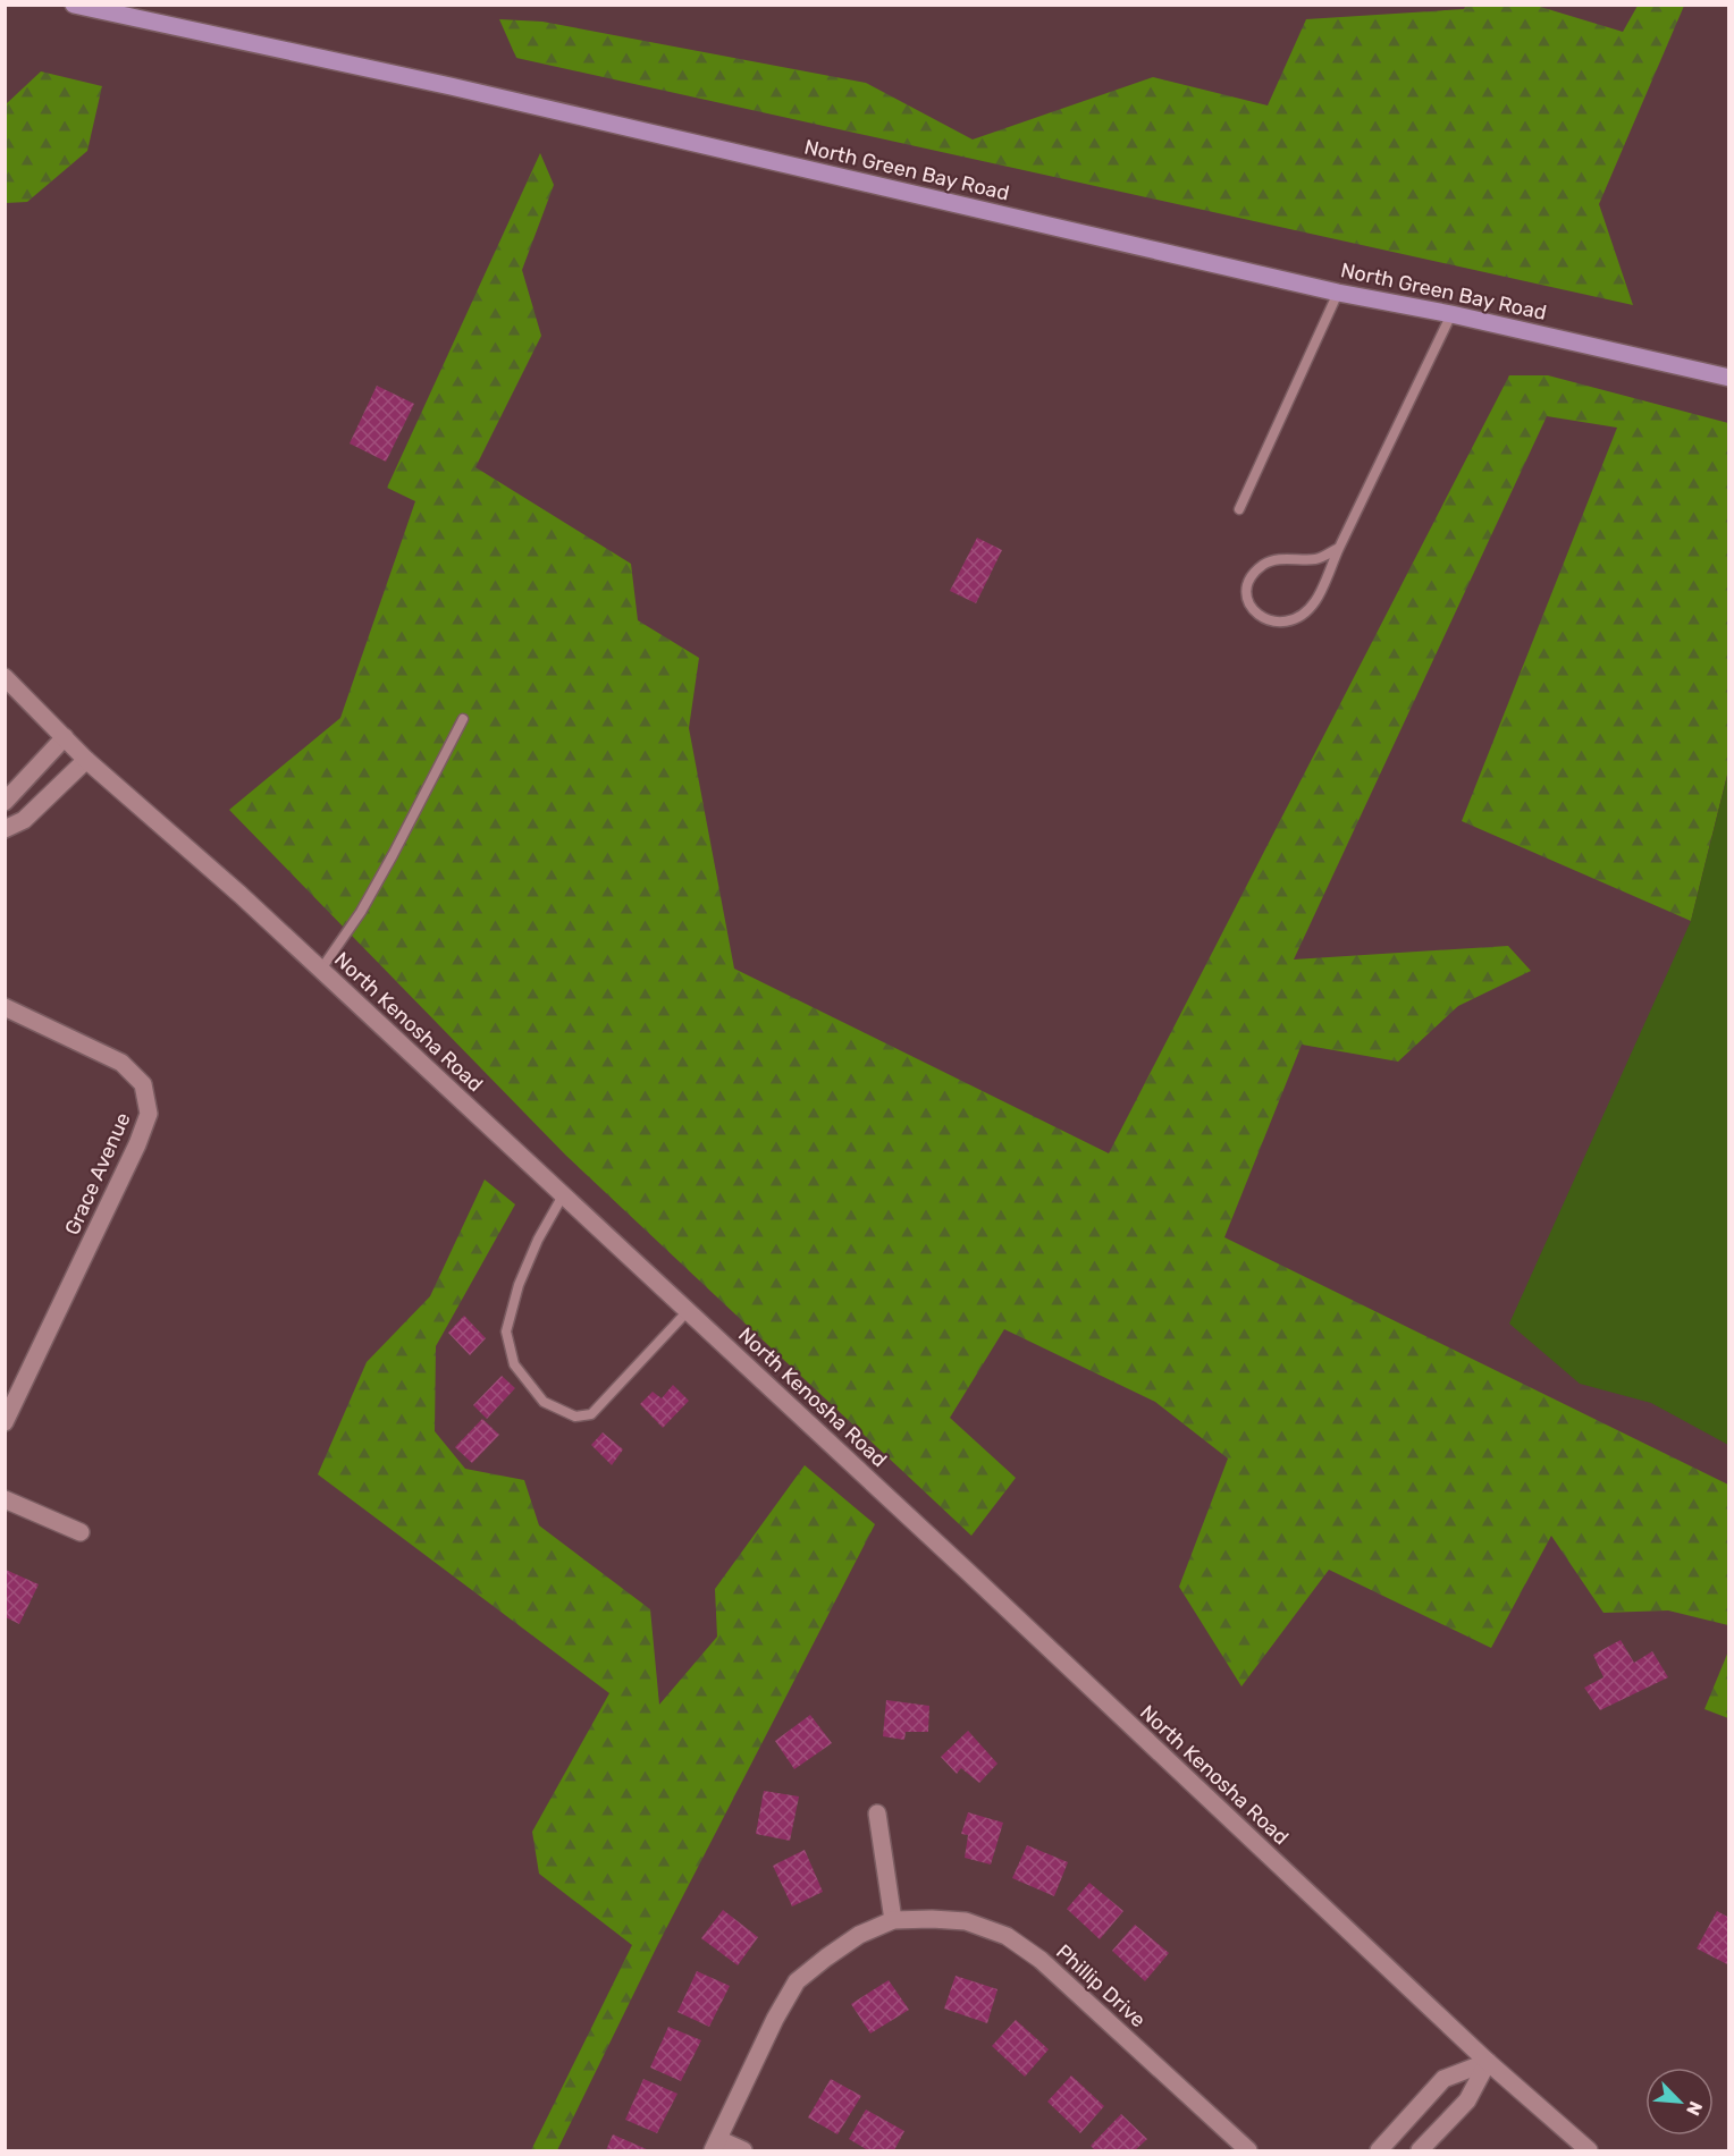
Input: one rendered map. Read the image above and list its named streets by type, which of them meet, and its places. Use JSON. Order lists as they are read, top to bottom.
{
  "streets": {
    "main road": ["North Green Bay Road"],
    "street": ["North Kenosha Road", "Grace Avenue", "Phillip Drive"]
  },
  "north": "bottom right"
}
